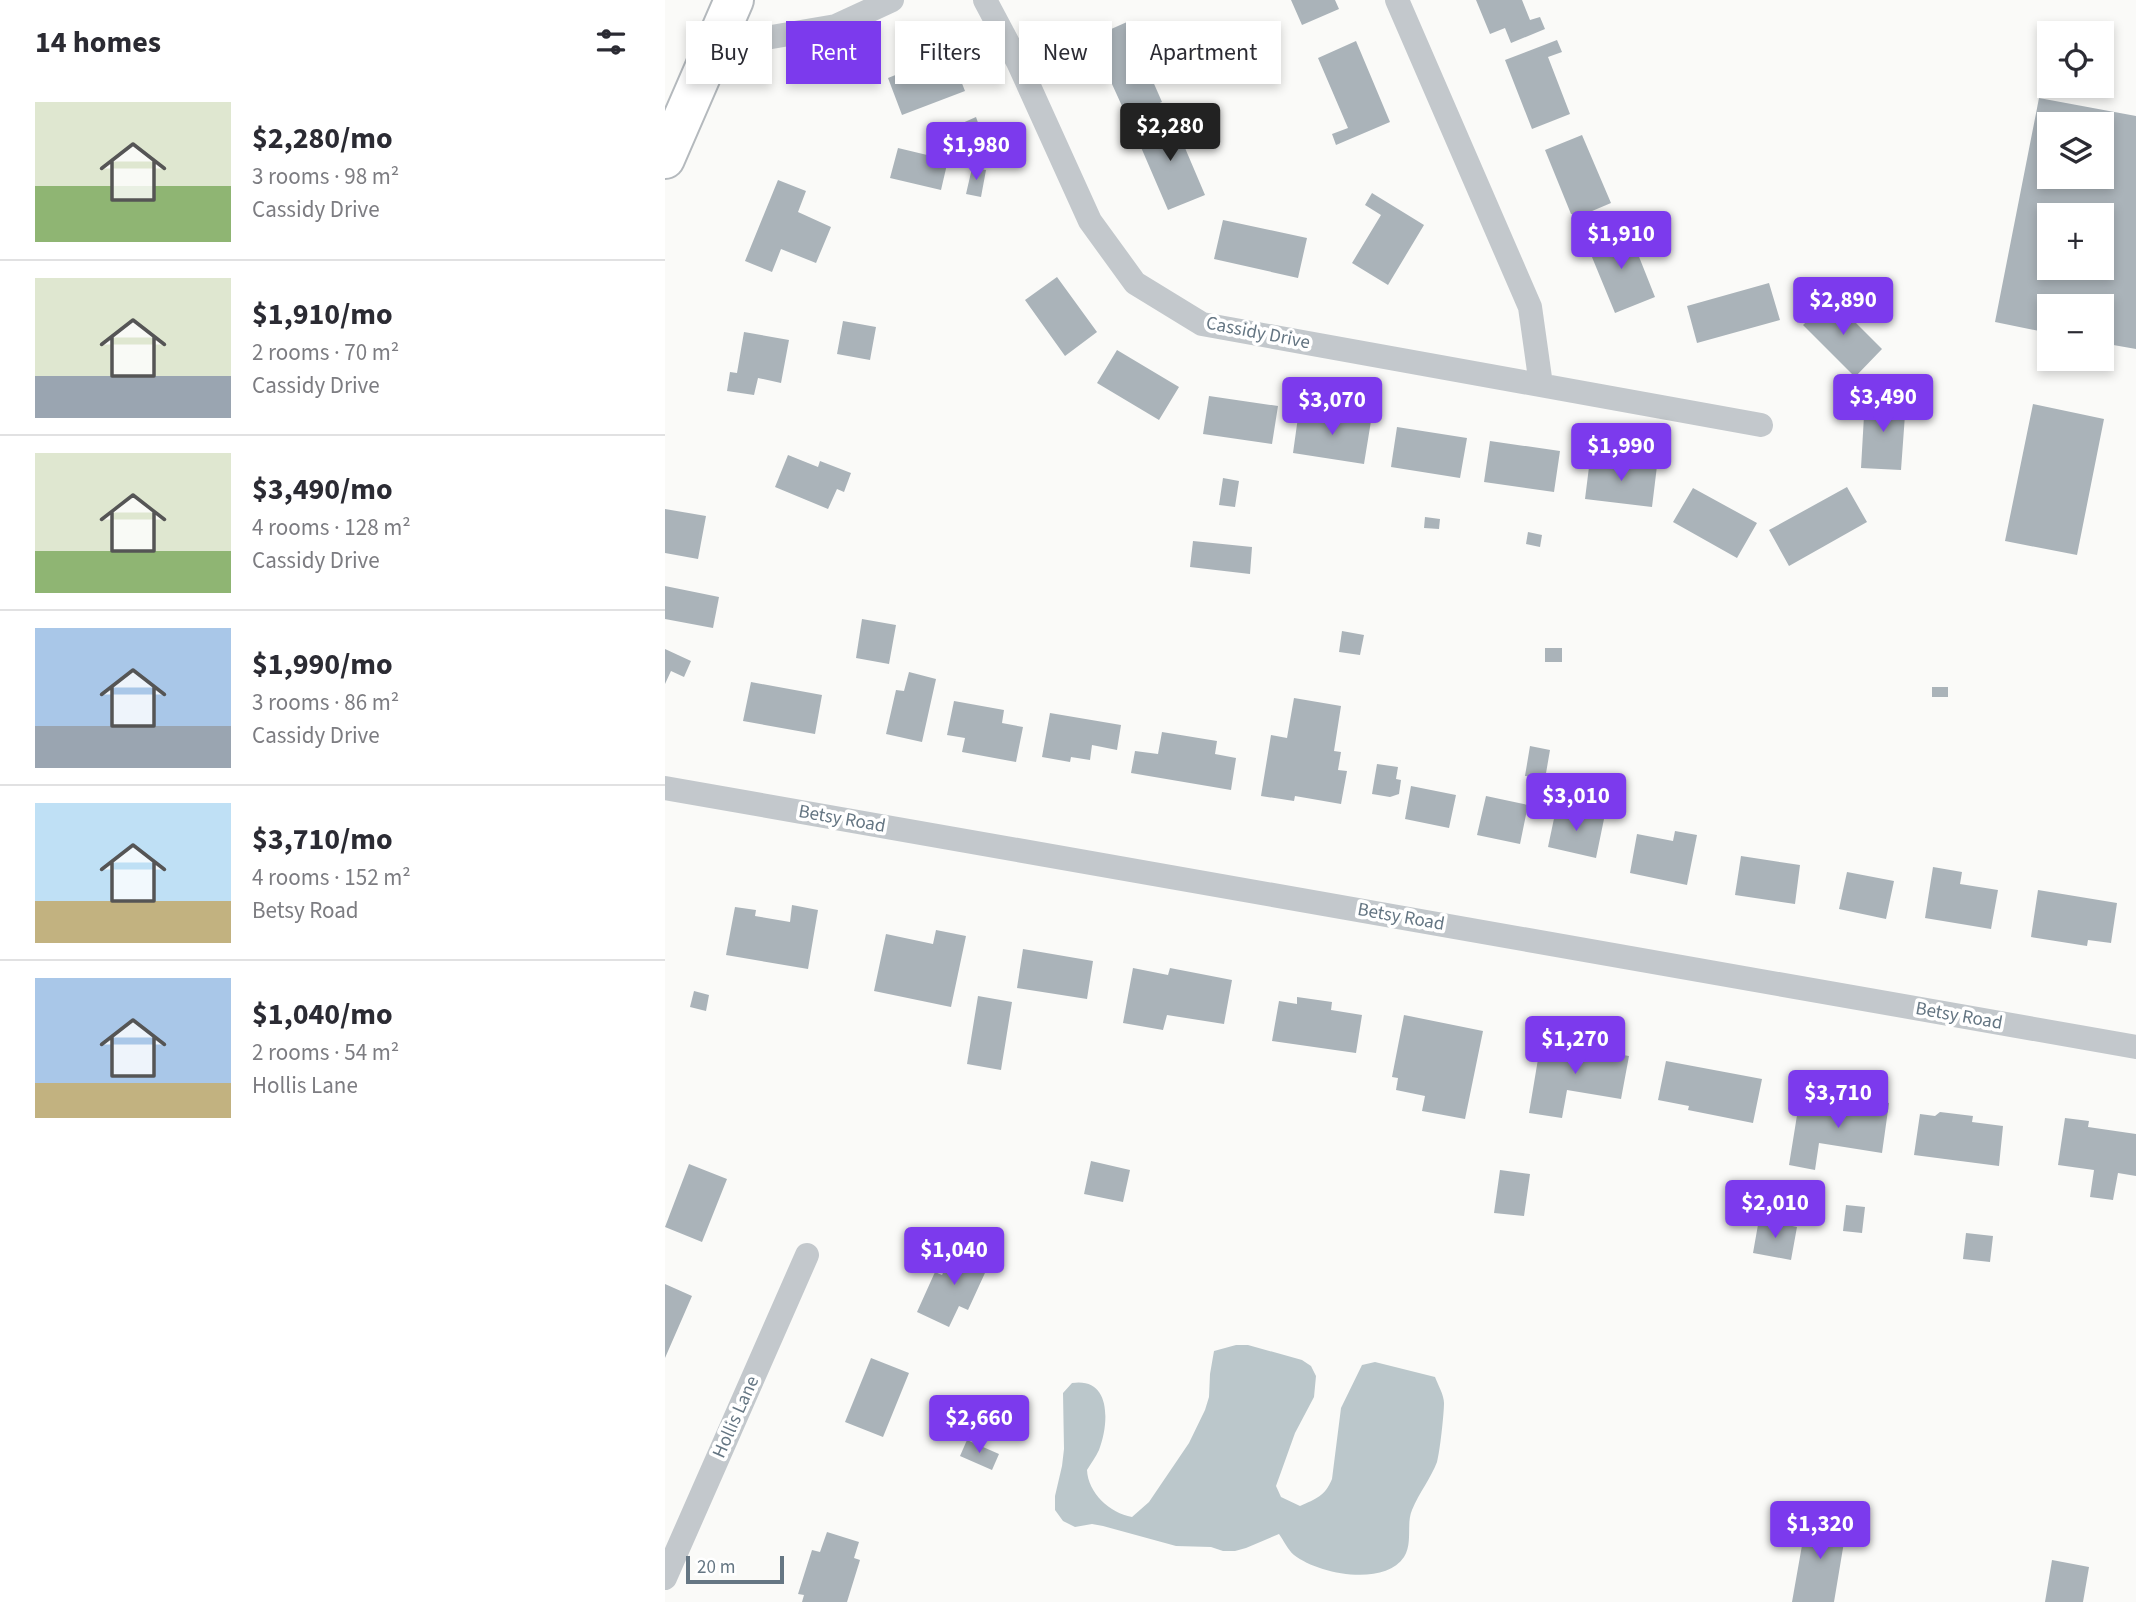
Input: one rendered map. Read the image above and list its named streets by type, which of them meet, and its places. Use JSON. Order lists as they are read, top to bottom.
{
  "streets": {
    "street": ["Cassidy Drive", "Betsy Road", "Hollis Lane"]
  },
  "scale_bar": "20 m",
  "page": {
    "heading": "14 homes",
    "map_buttons": ["+", "−"],
    "chip": [
      "Buy",
      "Rent",
      "Filters",
      "New",
      "Apartment"
    ],
    "list": [
      {
        "name": "$2,280/mo",
        "note": "3 rooms · 98 m² · Cassidy Drive"
      },
      {
        "name": "$1,910/mo",
        "note": "2 rooms · 70 m² · Cassidy Drive"
      },
      {
        "name": "$3,490/mo",
        "note": "4 rooms · 128 m² · Cassidy Drive"
      },
      {
        "name": "$1,990/mo",
        "note": "3 rooms · 86 m² · Cassidy Drive"
      },
      {
        "name": "$3,710/mo",
        "note": "4 rooms · 152 m² · Betsy Road"
      },
      {
        "name": "$1,040/mo",
        "note": "2 rooms · 54 m² · Hollis Lane"
      }
    ],
    "price": [
      "$2,280",
      "$1,980",
      "$1,910",
      "$2,890",
      "$3,490",
      "$3,070",
      "$1,990",
      "$3,010",
      "$1,270",
      "$3,710",
      "$2,010",
      "$1,040",
      "$2,660",
      "$1,320"
    ],
    "scale": "20 m"
  }
}
